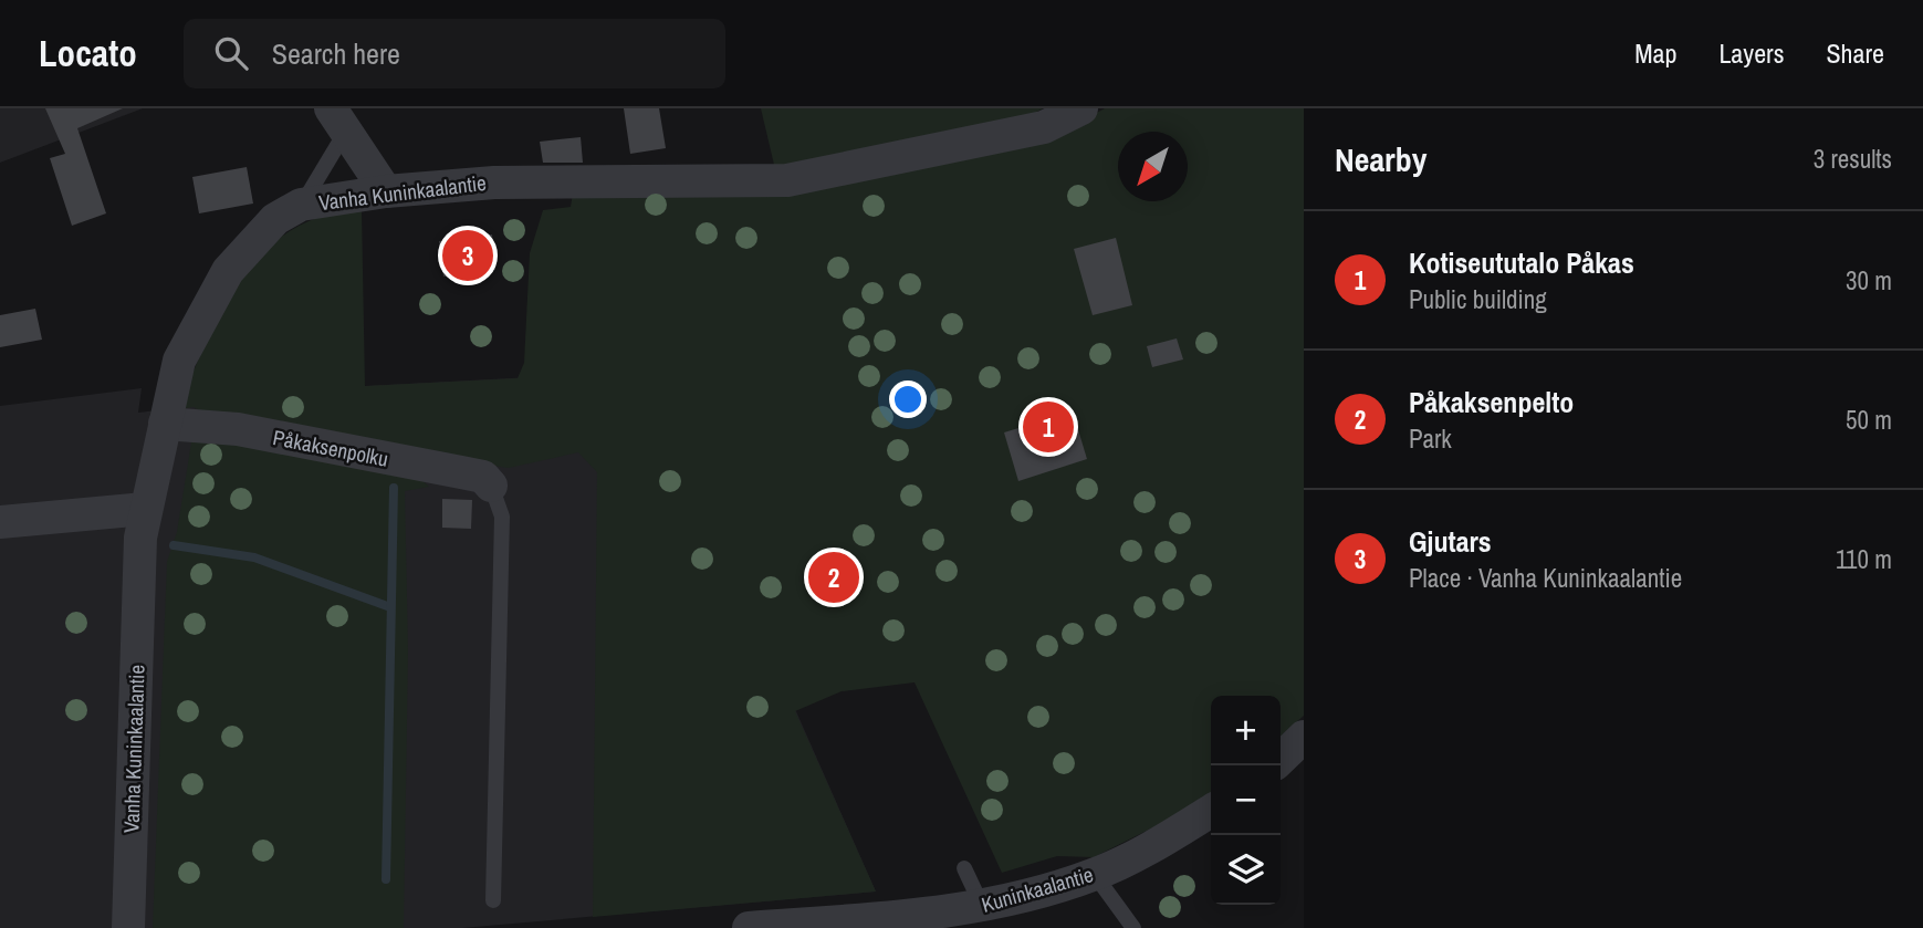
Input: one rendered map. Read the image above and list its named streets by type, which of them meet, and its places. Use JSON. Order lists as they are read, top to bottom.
{
  "streets": {
    "street": ["Vanha Kuninkaalantie", "Påkaksenpolku", "Kuninkaalantie"]
  },
  "crossings": [
    ["Vanha Kuninkaalantie", "Påkaksenpolku"]
  ],
  "north": "bottom left",
  "page": {
    "header": "Locato",
    "search": "Search here",
    "nav": ["Map", "Layers", "Share"],
    "heading": ["Nearby", "3 results"],
    "list": [
      {
        "mark": "1",
        "name": "Kotiseututalo Påkas",
        "note": "Public building",
        "value": "30 m"
      },
      {
        "mark": "2",
        "name": "Påkaksenpelto",
        "note": "Park",
        "value": "50 m"
      },
      {
        "mark": "3",
        "name": "Gjutars",
        "note": "Place · Vanha Kuninkaalantie",
        "value": "110 m"
      }
    ],
    "pins": ["3", "1", "2"],
    "map_buttons": ["+", "−"]
  }
}
